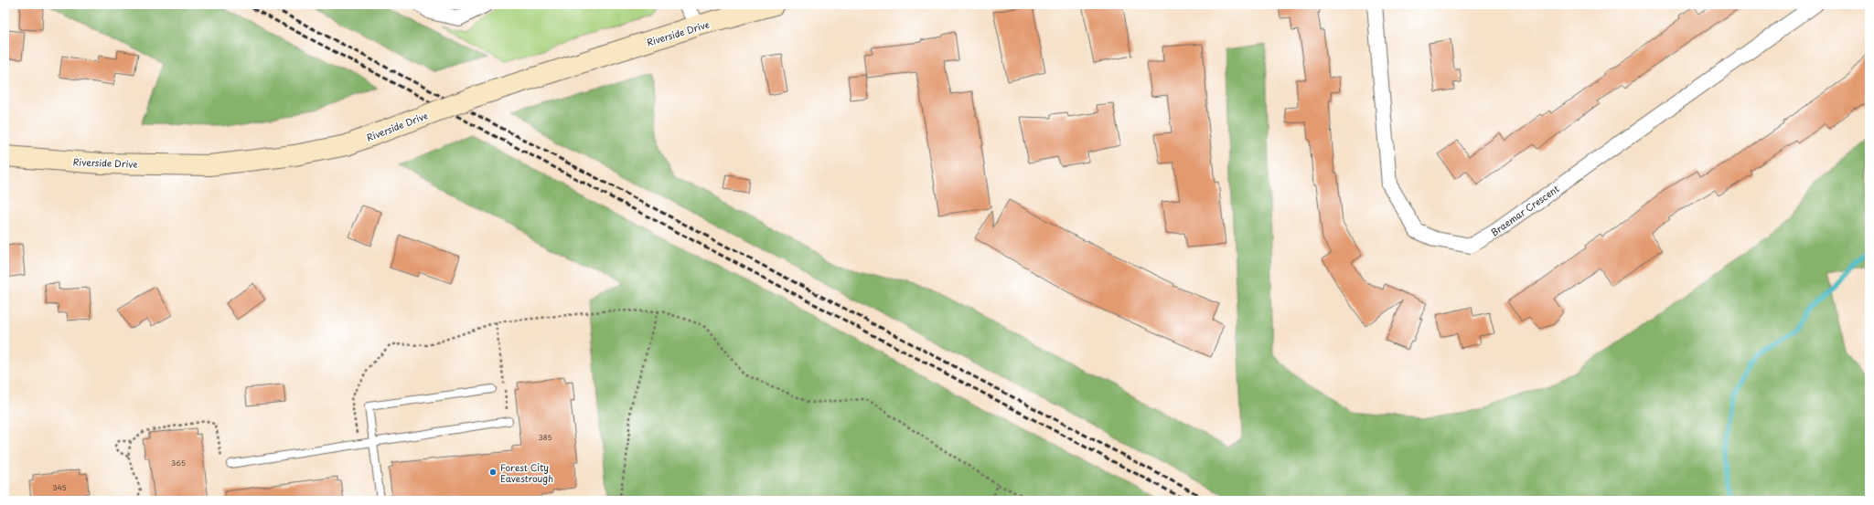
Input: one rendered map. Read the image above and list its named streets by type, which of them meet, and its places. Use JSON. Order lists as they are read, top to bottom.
{
  "streets": {
    "main road": ["Riverside Drive"],
    "street": ["Braemar Crescent"]
  },
  "places": ["Forest City Eavestrough"],
  "house_numbers": ["385", "365", "345"]
}
